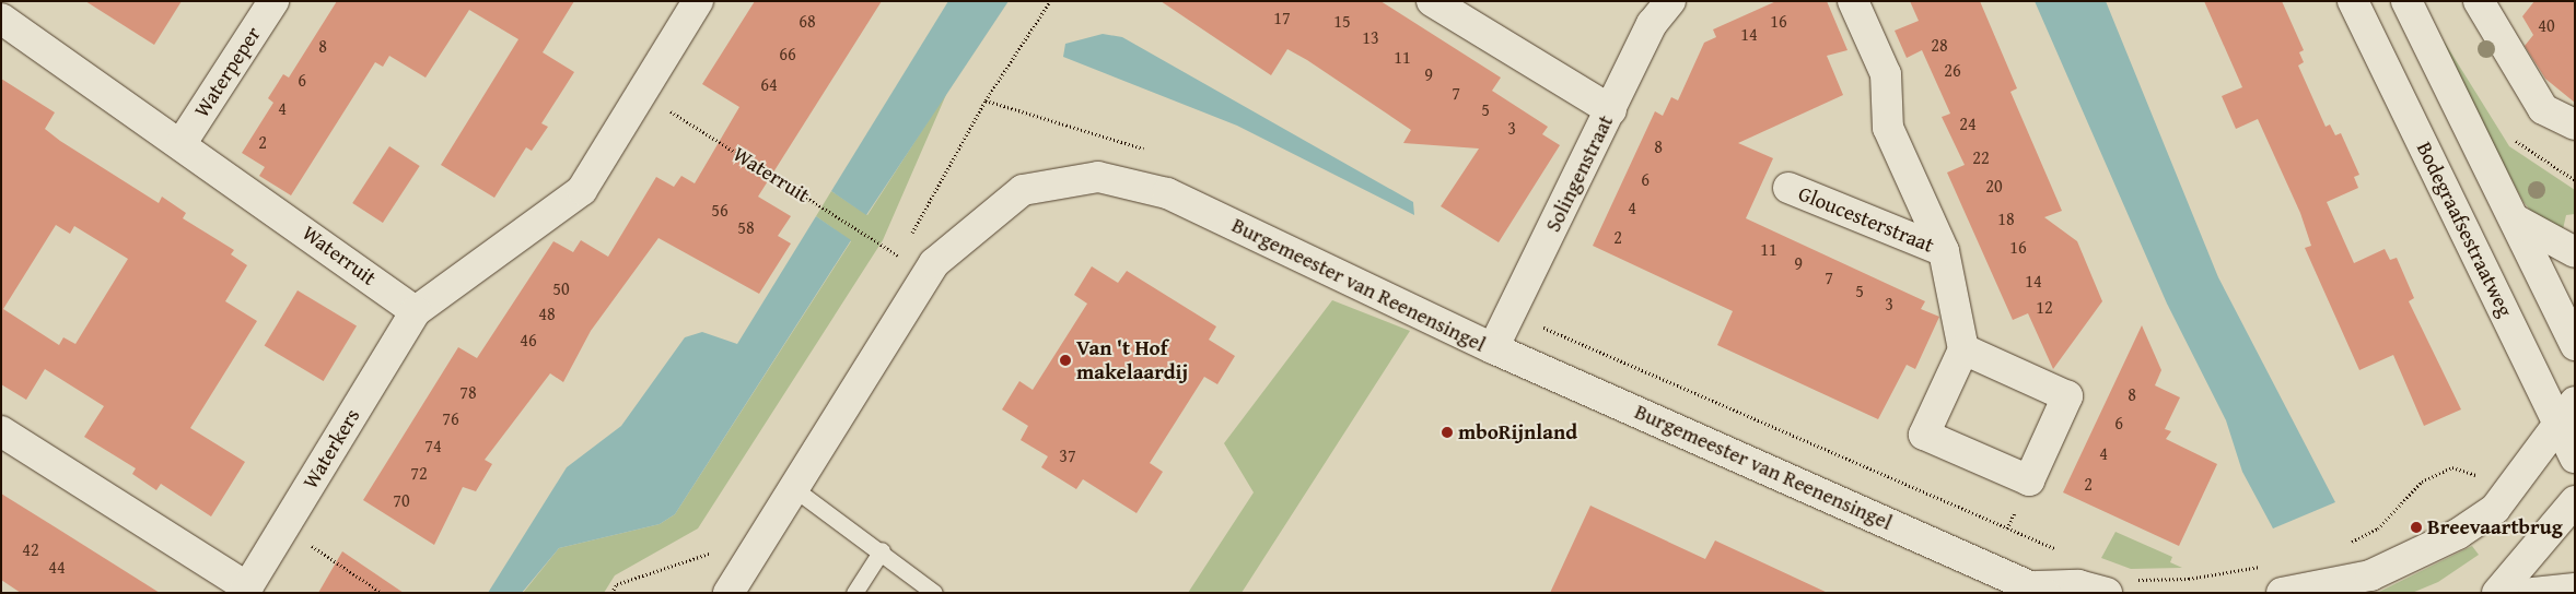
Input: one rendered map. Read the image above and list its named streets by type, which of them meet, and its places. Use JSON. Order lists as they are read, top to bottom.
{
  "streets": {
    "street": [
      "Waterpeper",
      "Solingenstraat",
      "Waterruit",
      "Gloucesterstraat",
      "Bodegraafsestraatweg",
      "Burgemeester van Reenensingel",
      "Waterkers"
    ]
  },
  "crossings": [
    ["Waterpeper", "Waterruit"],
    ["Solingenstraat", "Burgemeester van Reenensingel"],
    ["Waterruit", "Waterkers"]
  ],
  "places": ["Van 't Hof makelaardij", "mboRijnland", "Breevaartbrug"],
  "house_numbers": [
    "17",
    "68",
    "15",
    "16",
    "40",
    "14",
    "13",
    "28",
    "8",
    "66",
    "11",
    "26",
    "9",
    "6",
    "64",
    "7",
    "4",
    "5",
    "24",
    "3",
    "2",
    "8",
    "22",
    "6",
    "20",
    "4",
    "56",
    "18",
    "58",
    "2",
    "16",
    "11",
    "9",
    "7",
    "14",
    "50",
    "5",
    "3",
    "12",
    "48",
    "46",
    "78",
    "8",
    "76",
    "6",
    "74",
    "4",
    "37",
    "72",
    "2",
    "70",
    "42",
    "44"
  ]
}
